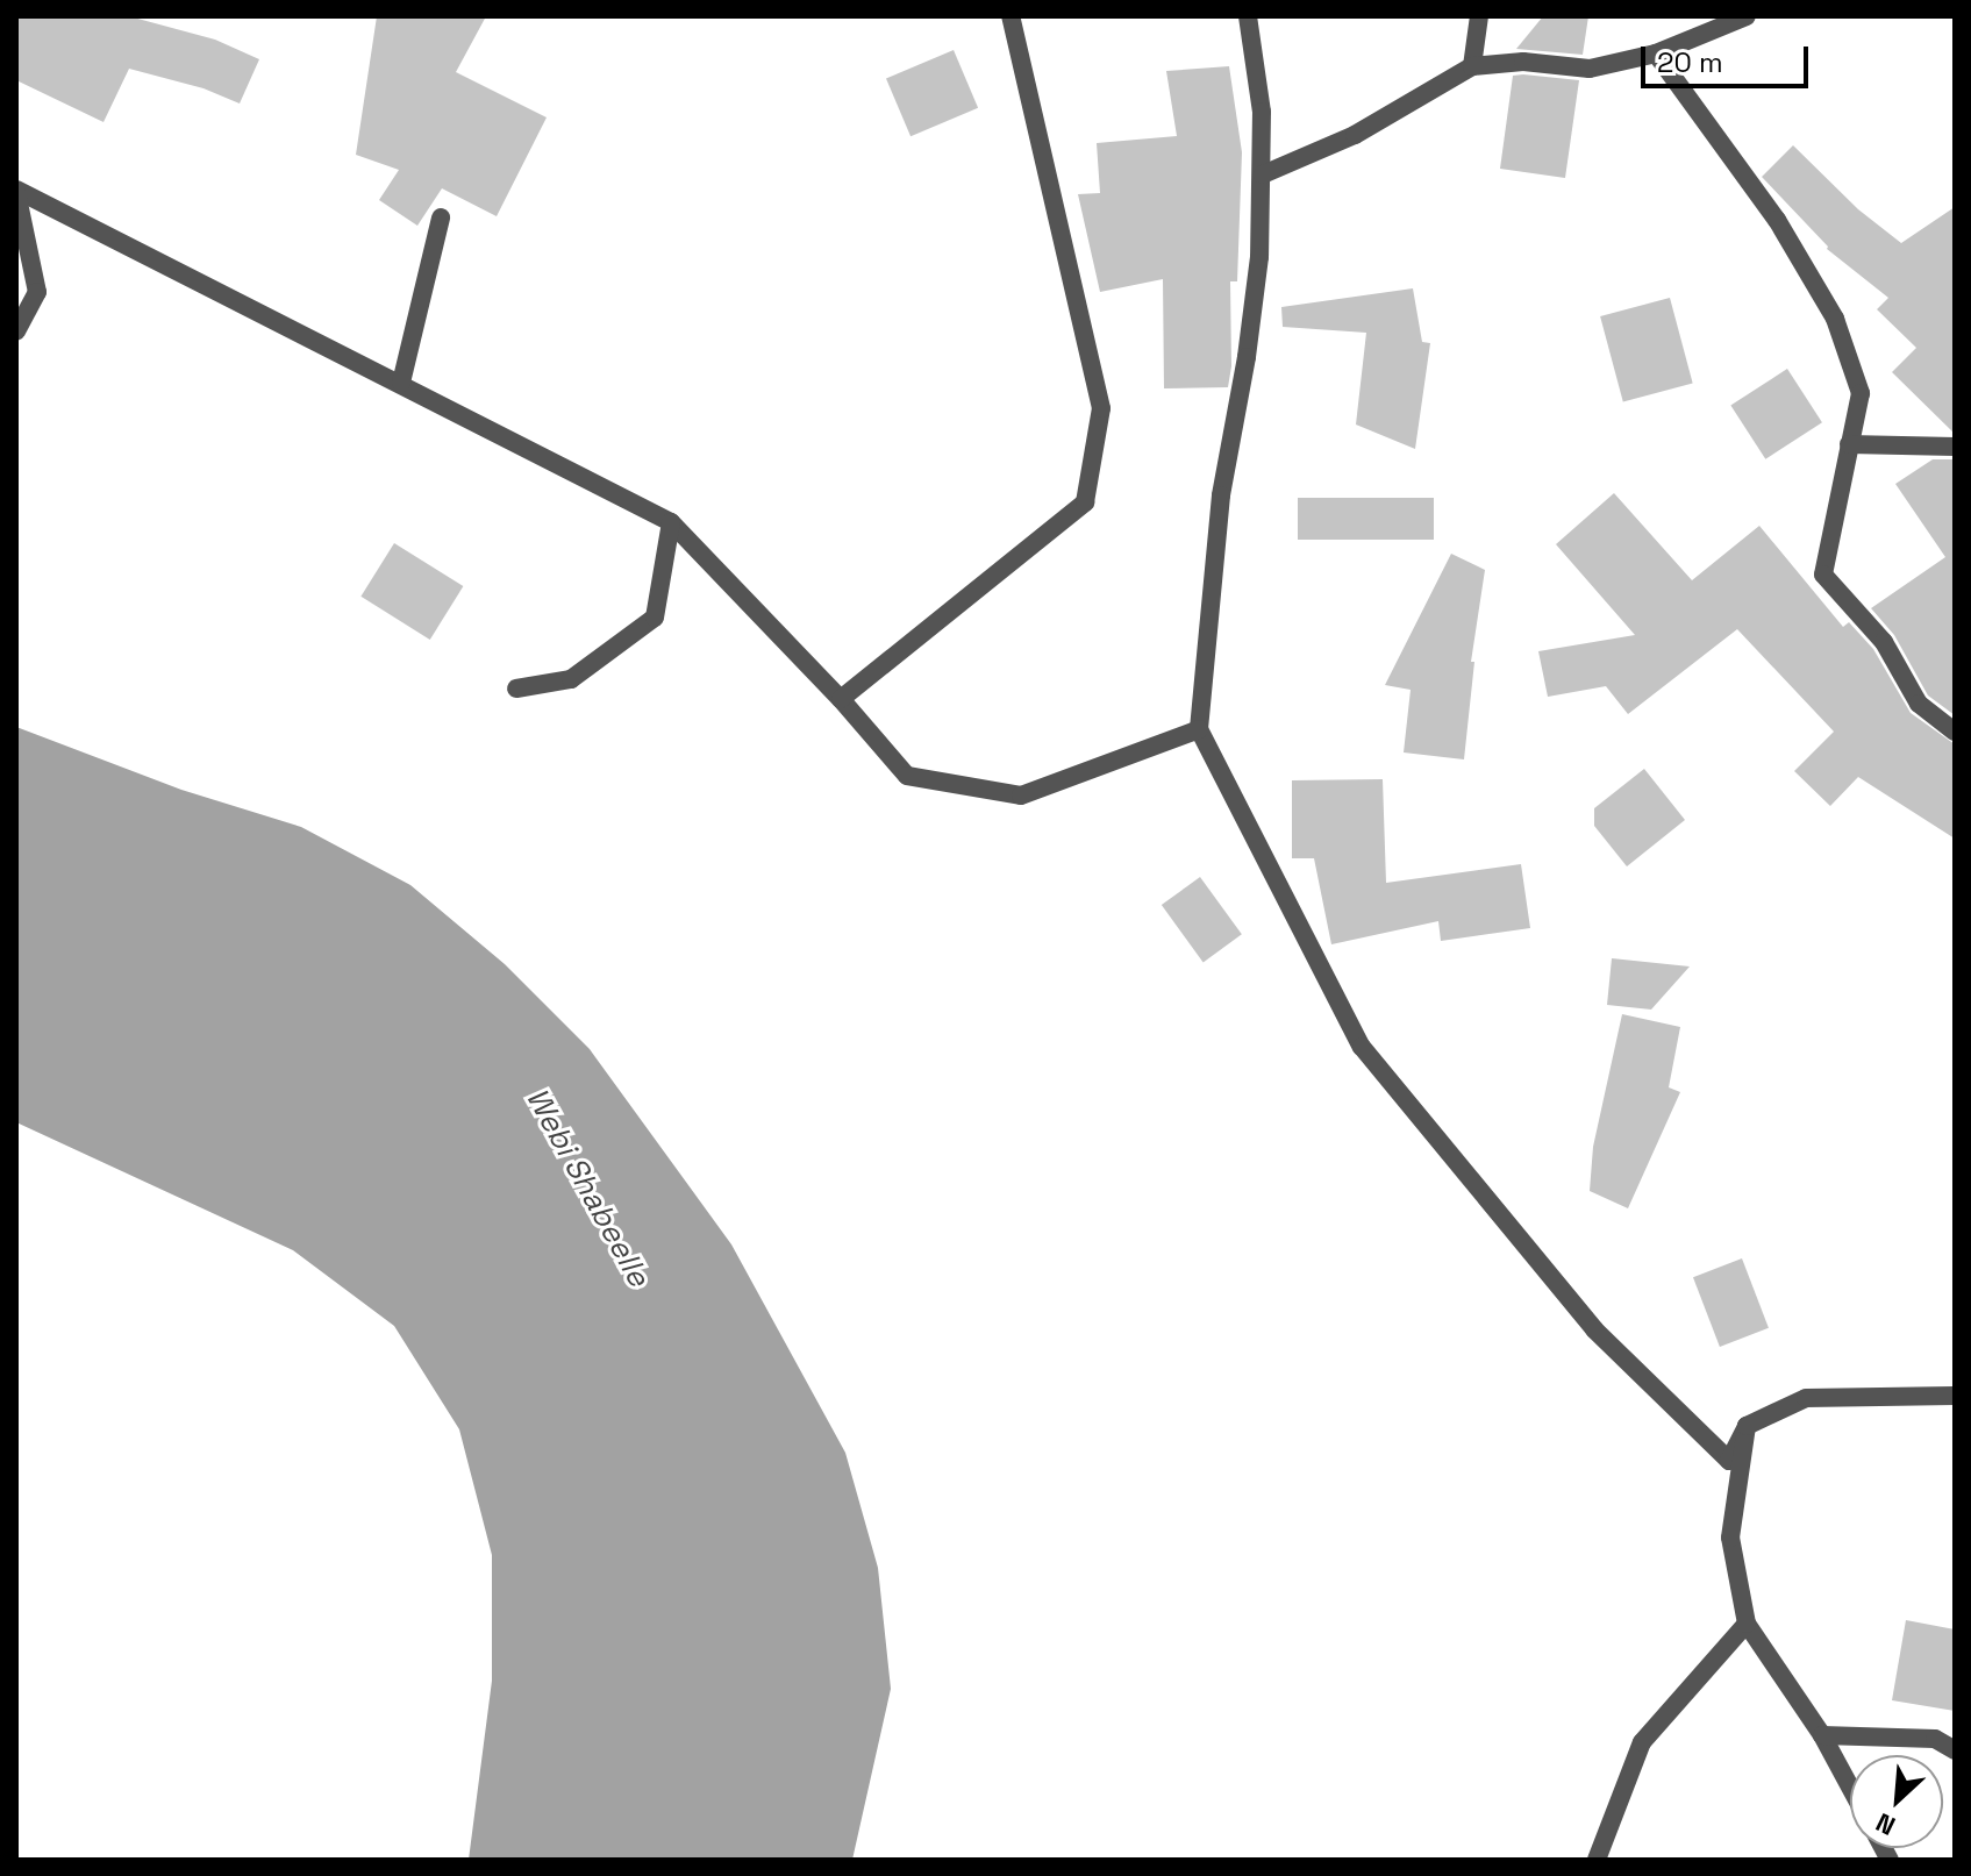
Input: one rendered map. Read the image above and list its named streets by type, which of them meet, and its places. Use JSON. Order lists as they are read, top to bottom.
{
  "water": ["Webi Shabeelle"],
  "scale_bar": "20 m",
  "north": "bottom left"
}
